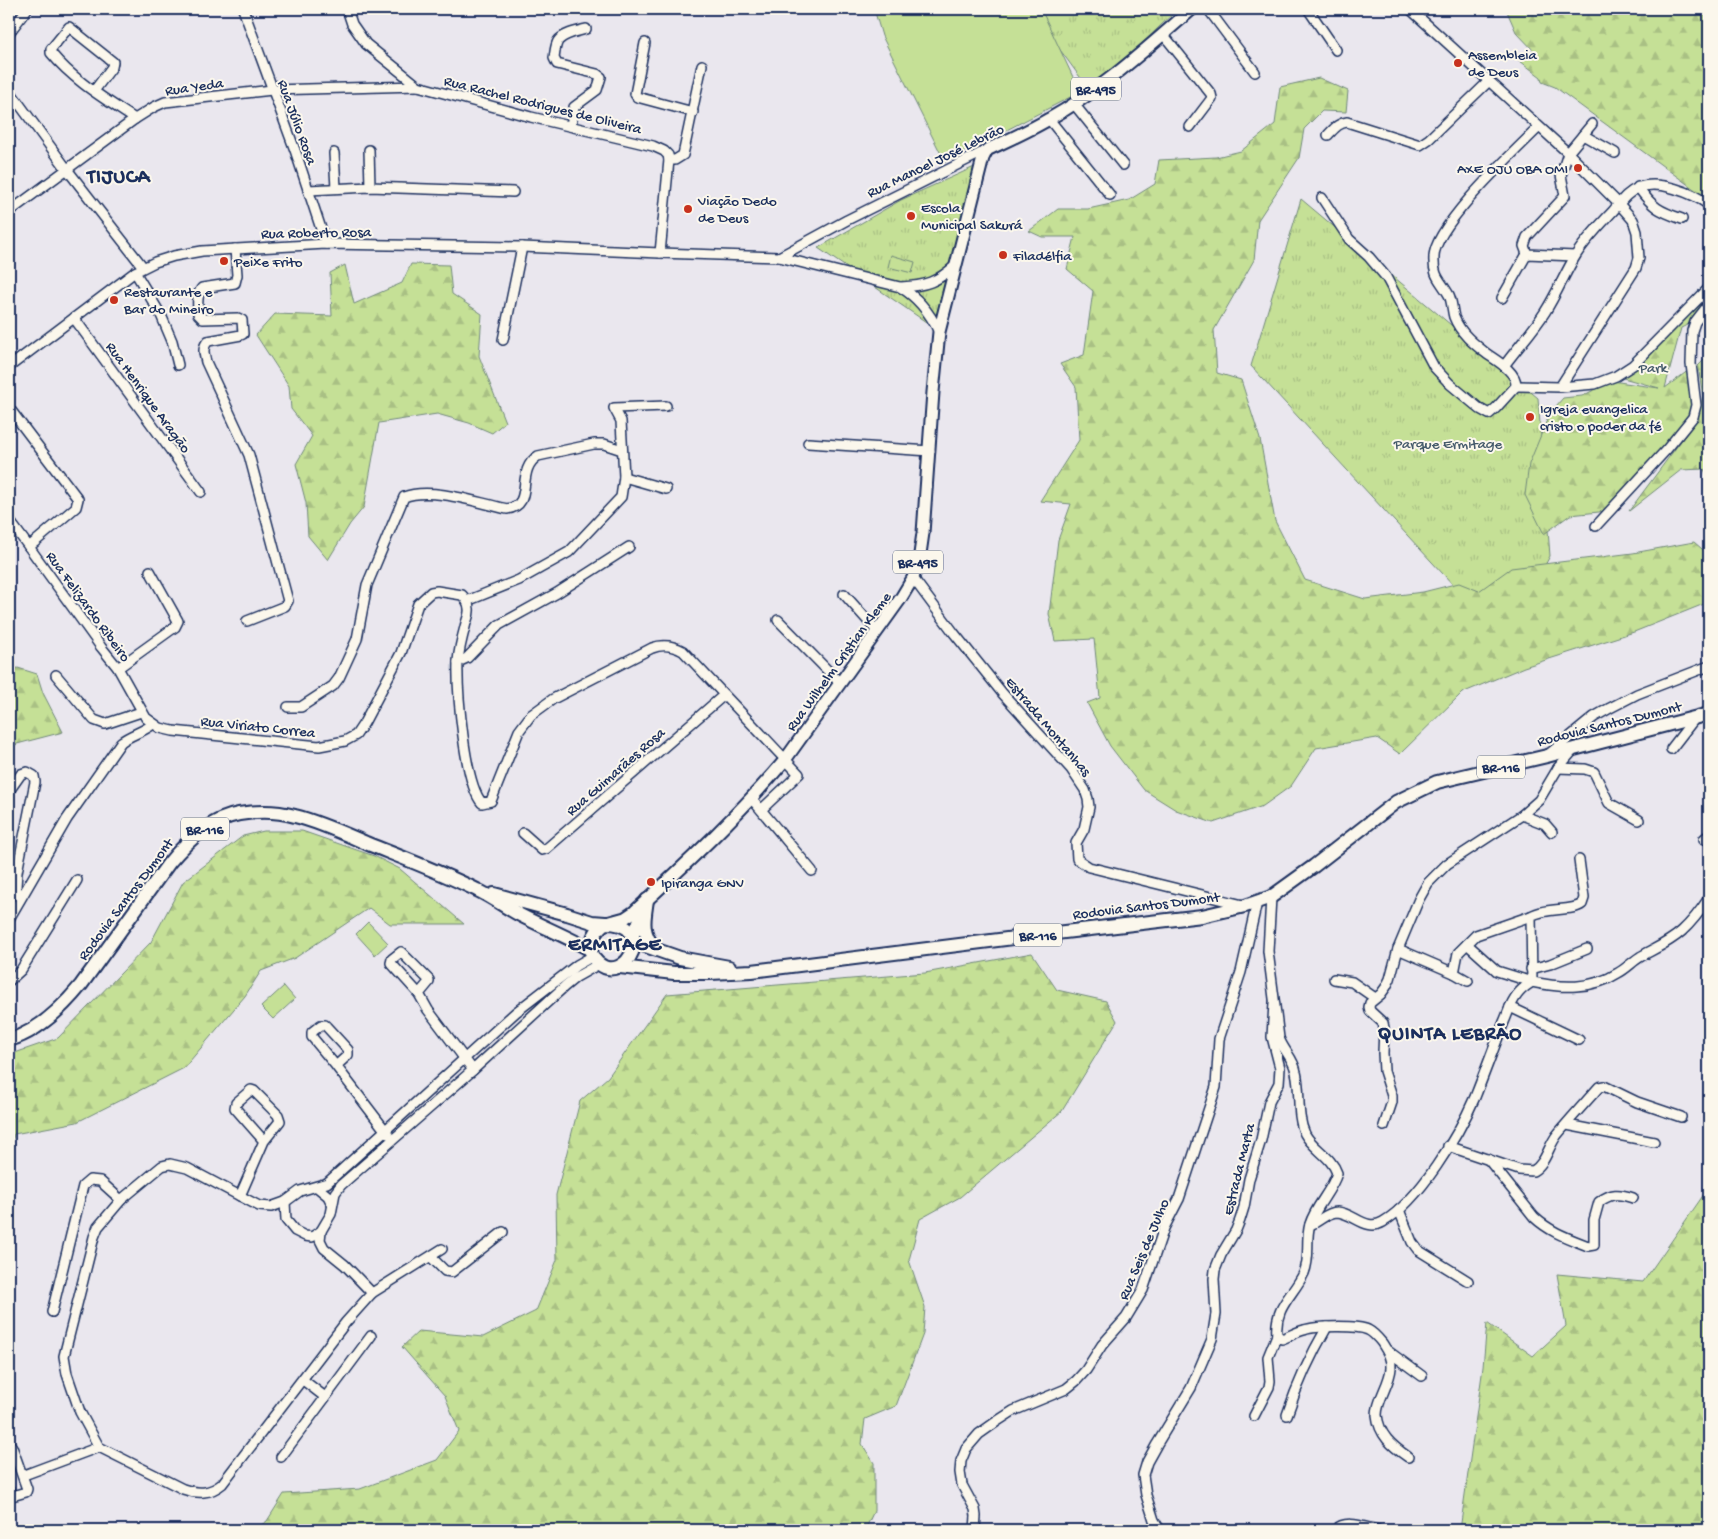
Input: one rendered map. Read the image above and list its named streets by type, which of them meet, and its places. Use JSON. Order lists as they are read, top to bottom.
{
  "streets": {
    "highway": ["Rodovia Santos Dumont", "BR-116"],
    "main road": ["BR-495", "Rua Manoel José Lebrão", "Rua Wilhelm Cristian Kleme"],
    "street": [
      "Rua Yeda",
      "Rua Rachel Rodrigues de Oliveira",
      "Rua Júlio Rosa",
      "Rua Roberto Rosa",
      "Rua Henrique Aragão",
      "Rua Felizardo Ribeiro",
      "Rua Viriato Correa",
      "Estrada Montanhas",
      "Rua Guimarães Rosa",
      "Estrada Marta",
      "Rua Seis de Julho"
    ]
  },
  "crossings": [
    ["Rua Yeda", "Rua Rachel Rodrigues de Oliveira"],
    ["Rua Yeda", "Rua Júlio Rosa"],
    ["BR-495", "Rua Wilhelm Cristian Kleme"],
    ["BR-495", "BR-116"],
    ["Rua Júlio Rosa", "Rua Roberto Rosa"],
    ["Rua Manoel José Lebrão", "Rua Wilhelm Cristian Kleme"],
    ["Rua Roberto Rosa", "Rua Henrique Aragão"],
    ["Rua Felizardo Ribeiro", "Rua Viriato Correa"],
    ["Rua Wilhelm Cristian Kleme", "Estrada Montanhas"],
    ["Rodovia Santos Dumont", "Estrada Montanhas"],
    ["Rodovia Santos Dumont", "BR-116"],
    ["Rodovia Santos Dumont", "Rua Seis de Julho"],
    ["Estrada Montanhas", "Rua Seis de Julho"]
  ],
  "districts": ["TIJUCA", "ERMITAGE", "QUINTA LEBRÃO"],
  "parks": ["Park", "Parque Ermitage"],
  "places": [
    "Assembleia de Deus",
    "AXE OJU OBA OMI",
    "Viação Dedo de Deus",
    "Escola Municipal Sakurá",
    "Filadélfia",
    "Peixe Frito",
    "Restaurante e Bar do Mineiro",
    "Igreja evangelica cristo o poder da fé",
    "Ipiranga GNV"
  ]
}
